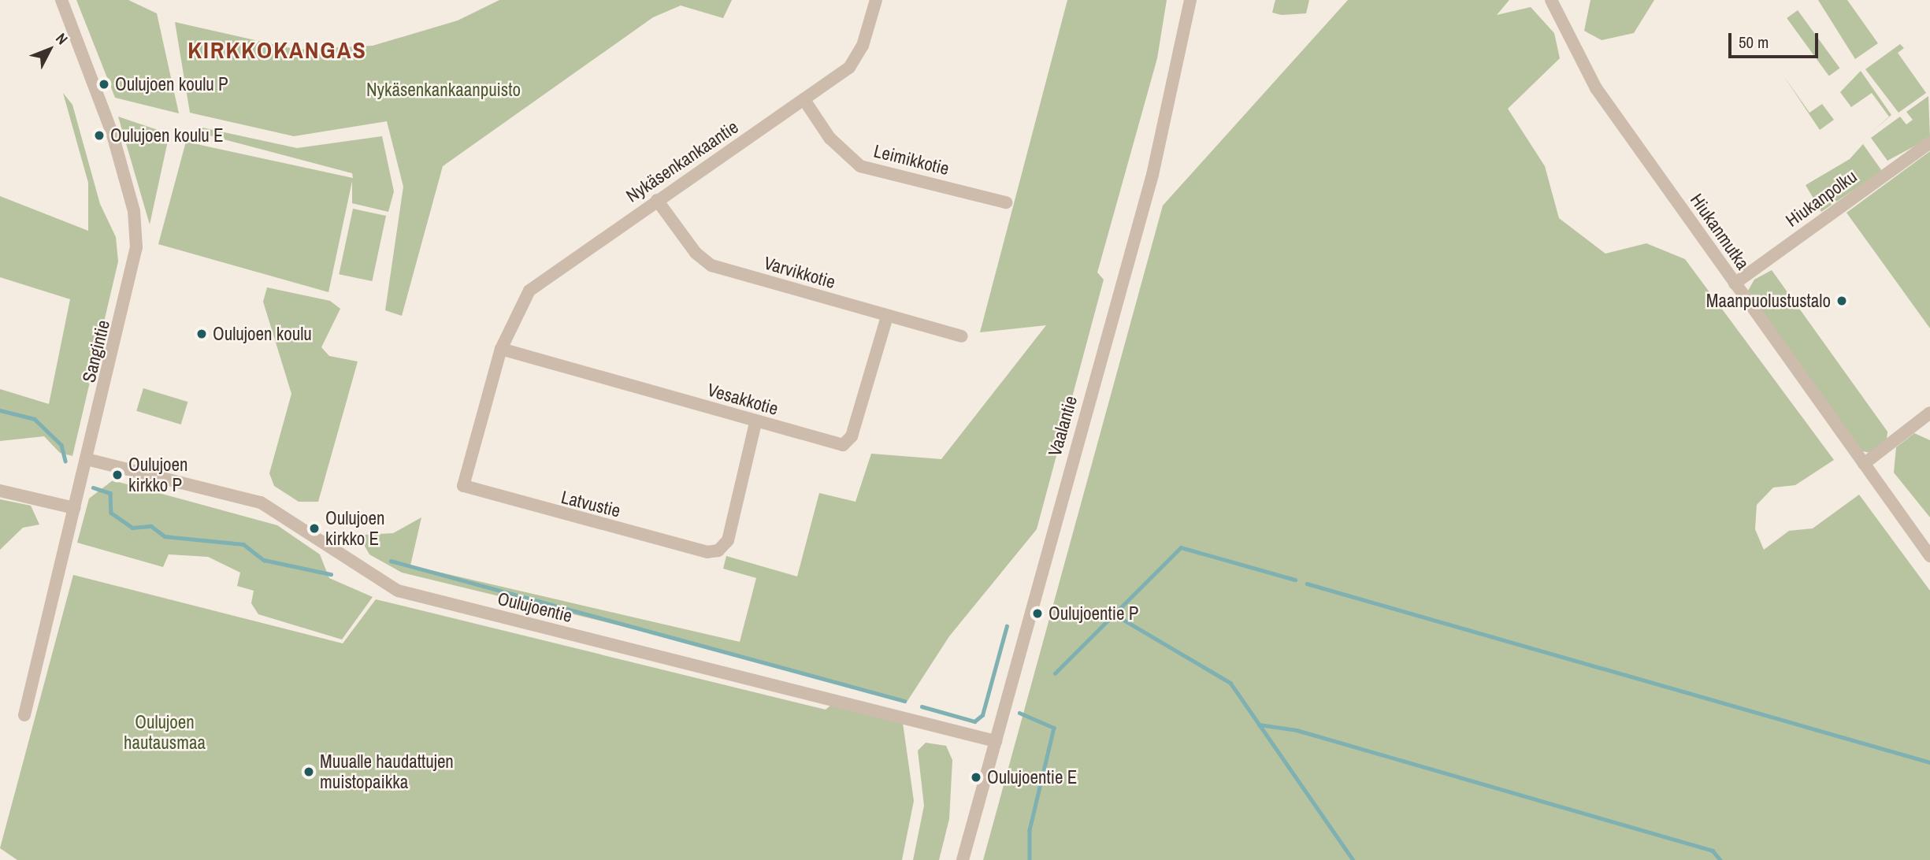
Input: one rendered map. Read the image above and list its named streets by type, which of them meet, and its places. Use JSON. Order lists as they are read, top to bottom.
{
  "streets": {
    "street": [
      "Leimikkotie",
      "Nykäsenkankaantie",
      "Hiukanpolku",
      "Hiukanmutka",
      "Varvikkotie",
      "Sangintie",
      "Vesakkotie",
      "Vaalantie",
      "Latvustie",
      "Oulujoentie"
    ]
  },
  "crossings": [
    ["Leimikkotie", "Nykäsenkankaantie"],
    ["Nykäsenkankaantie", "Varvikkotie"],
    ["Nykäsenkankaantie", "Vesakkotie"],
    ["Nykäsenkankaantie", "Latvustie"],
    ["Hiukanpolku", "Hiukanmutka"],
    ["Varvikkotie", "Vesakkotie"],
    ["Sangintie", "Oulujoentie"],
    ["Vesakkotie", "Latvustie"],
    ["Vaalantie", "Oulujoentie"]
  ],
  "districts": ["KIRKKOKANGAS"],
  "parks": ["Nykäsenkankaanpuisto", "Oulujoen hautausmaa"],
  "places": [
    "Oulujoen koulu P",
    "Oulujoen koulu E",
    "Maanpuolustustalo",
    "Oulujoen koulu",
    "Oulujoen kirkko P",
    "Oulujoen kirkko E",
    "Oulujoentie P",
    "Muualle haudattujen muistopaikka",
    "Oulujoentie E"
  ],
  "scale_bar": "50 m",
  "north": "top right"
}
